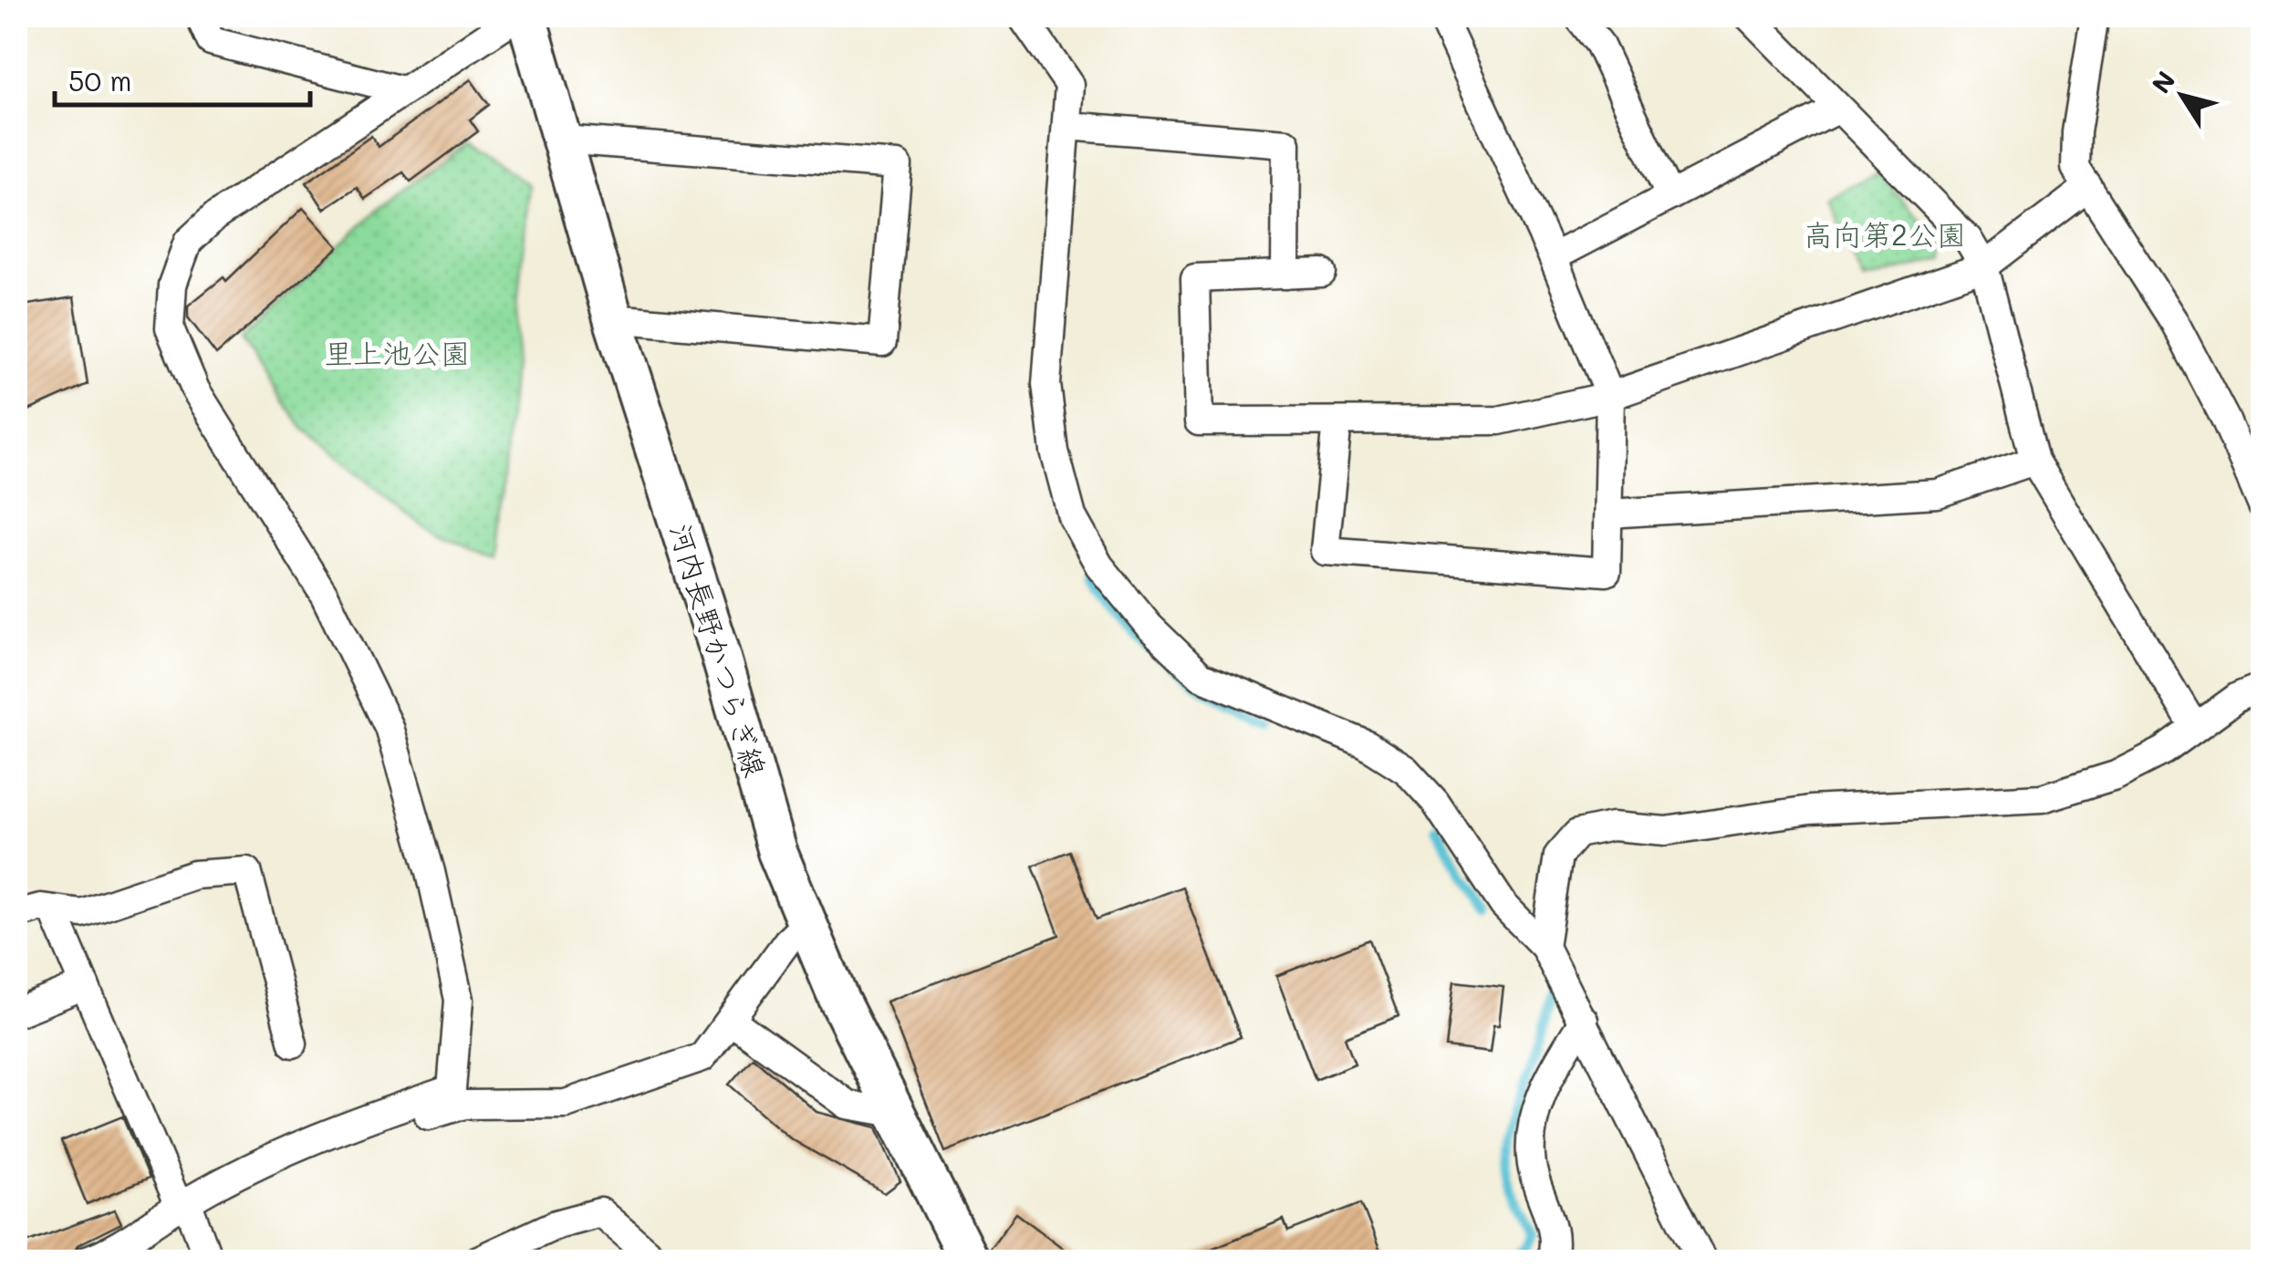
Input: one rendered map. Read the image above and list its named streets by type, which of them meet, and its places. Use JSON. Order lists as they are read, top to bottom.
{
  "streets": {
    "main road": ["河内長野かつらぎ線"]
  },
  "parks": ["高向第2公園", "里上池公園"],
  "scale_bar": "50 m",
  "north": "top left"
}
